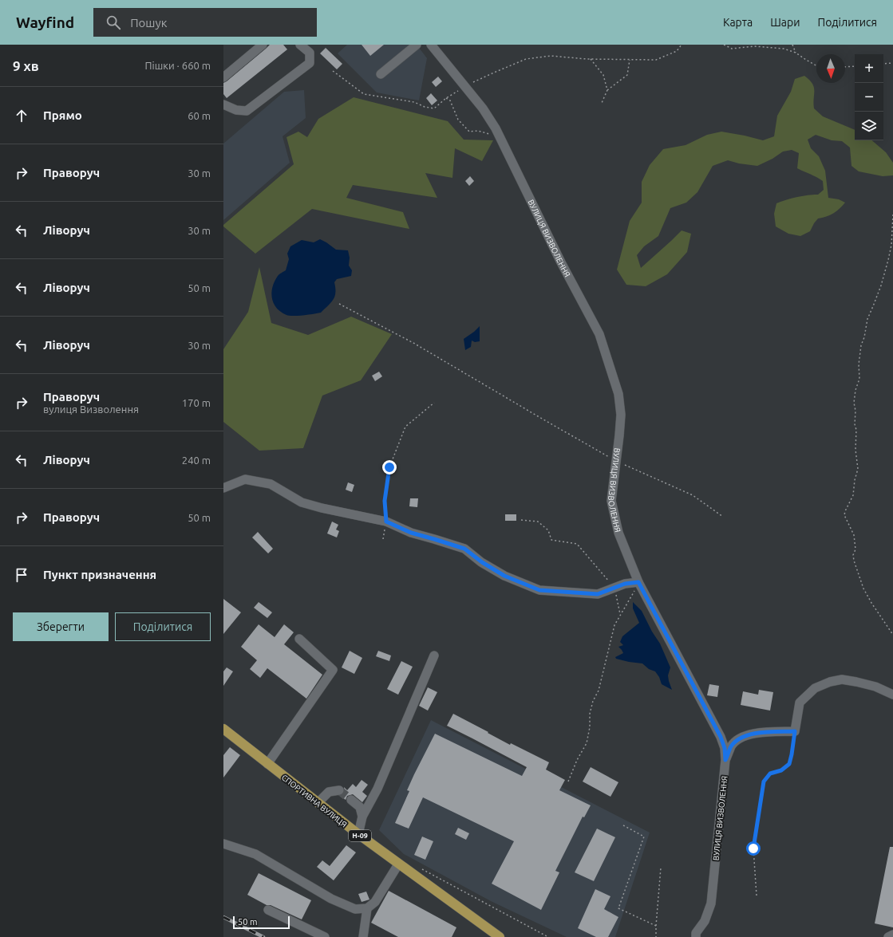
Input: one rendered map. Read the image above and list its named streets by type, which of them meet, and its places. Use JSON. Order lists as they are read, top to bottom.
{
  "streets": {
    "main road": ["СПОРТИВНА ВУЛИЦЯ", "Н-09"],
    "street": ["ВУЛИЦЯ ВИЗВОЛЕННЯ"]
  },
  "scale_bar": "50 m",
  "north": "bottom",
  "page": {
    "header": "Wayfind",
    "search": "Пошук",
    "nav": ["Карта", "Шари", "Поділитися"],
    "heading": ["9 хв", "Пішки · 660 m"],
    "map_buttons": ["+", "−"],
    "list": [
      ["Прямо", "60 m"],
      ["Праворуч", "30 m"],
      ["Ліворуч", "30 m"],
      ["Ліворуч", "50 m"],
      ["Ліворуч", "30 m"],
      ["Праворуч", "вулиця Визволення", "170 m"],
      ["Ліворуч", "240 m"],
      ["Праворуч", "50 m"],
      "Пункт призначення"
    ],
    "buttons": ["Зберегти", "Поділитися"],
    "scale": "50 m"
  }
}
